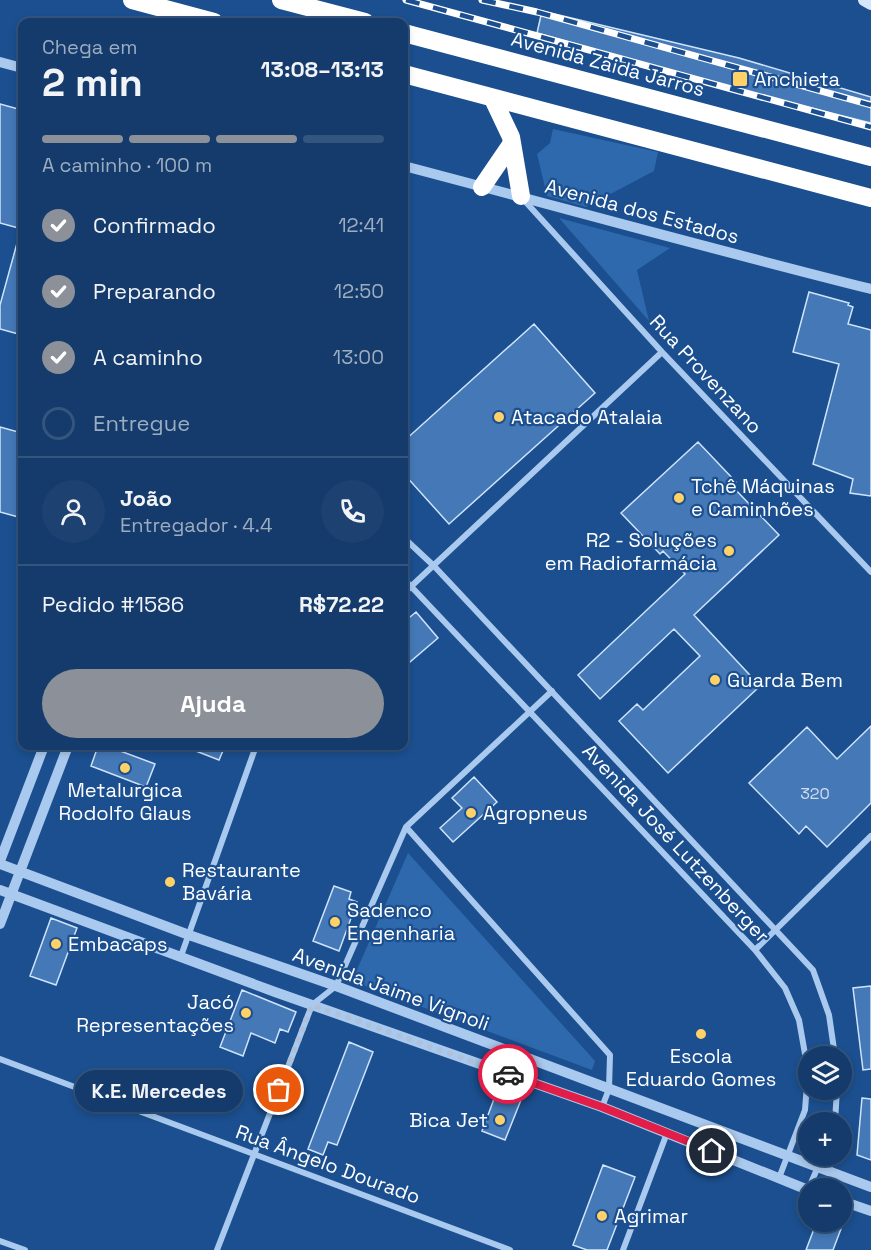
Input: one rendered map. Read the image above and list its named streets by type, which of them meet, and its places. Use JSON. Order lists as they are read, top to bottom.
{
  "streets": {
    "highway": ["Avenida Zaida Jarros"],
    "street": [
      "Avenida dos Estados",
      "Rua Provenzano",
      "Avenida José Lutzenberger",
      "Avenida Jaime Vignoli",
      "Rua Ângelo Dourado"
    ]
  },
  "crossings": [
    ["Avenida dos Estados", "Rua Provenzano"],
    ["Avenida José Lutzenberger", "Avenida Jaime Vignoli"]
  ],
  "places": {
    "transit": ["Anchieta"],
    "other": [
      "Atacado Atalaia",
      "Tchê Máquinas e Caminhões",
      "R2 - Soluções em Radiofarmácia",
      "Guarda Bem",
      "Metalurgica Rodolfo Glaus",
      "Agropneus",
      "Restaurante Bavária",
      "Sadenco Engenharia",
      "Embacaps",
      "Jacó Representações",
      "Escola Eduardo Gomes",
      "K.E. Mercedes",
      "Bica Jet",
      "Agrimar"
    ]
  },
  "house_numbers": ["320"],
  "page": {
    "heading": ["2 min", "Chega em", "13:08–13:13"],
    "panel": [
      "João",
      "Entregador · 4.4",
      "Pedido #1586",
      "R$72.22"
    ],
    "bar": "A caminho · 100 m",
    "list": [
      ["Confirmado", "12:41"],
      ["Preparando", "12:50"],
      ["A caminho", "13:00"],
      "Entregue"
    ],
    "buttons": "Ajuda",
    "map_buttons": ["+", "−"],
    "bubble": "K.E. Mercedes"
  }
}
